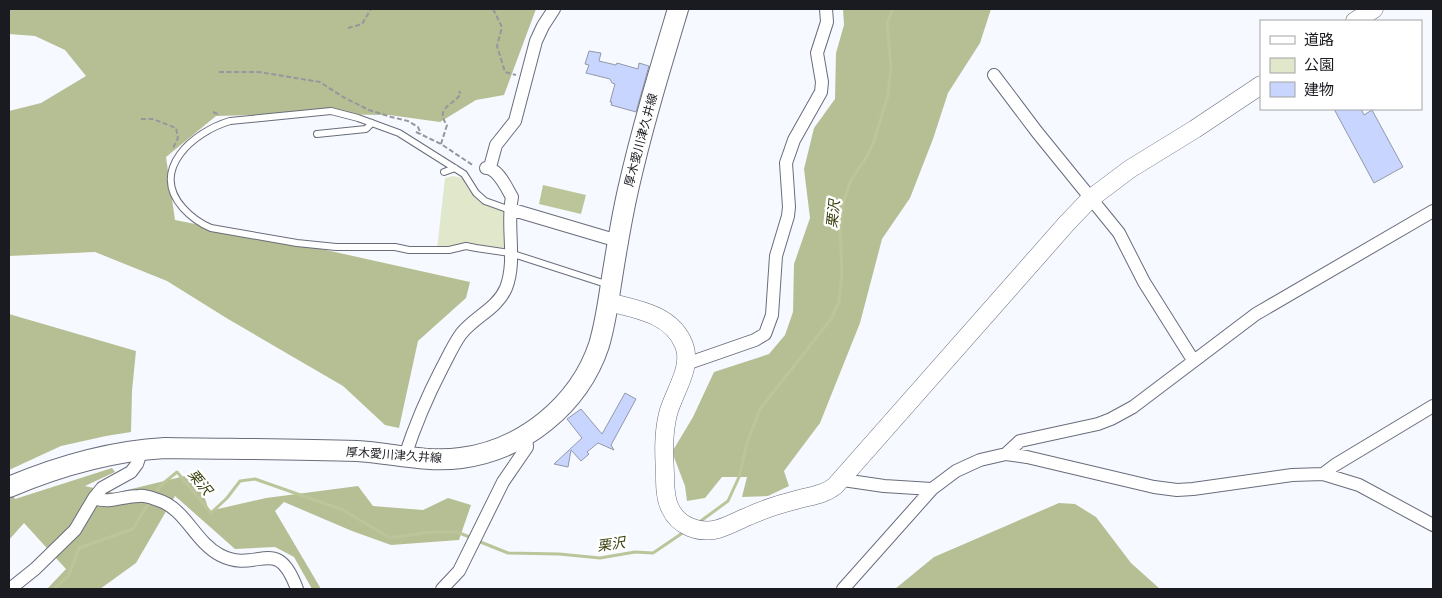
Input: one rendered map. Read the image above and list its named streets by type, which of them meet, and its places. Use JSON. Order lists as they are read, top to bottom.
{
  "streets": {
    "main road": ["厚木愛川津久井線"]
  },
  "water": ["栗沢"],
  "legend": ["道路", "公園", "建物"]
}
